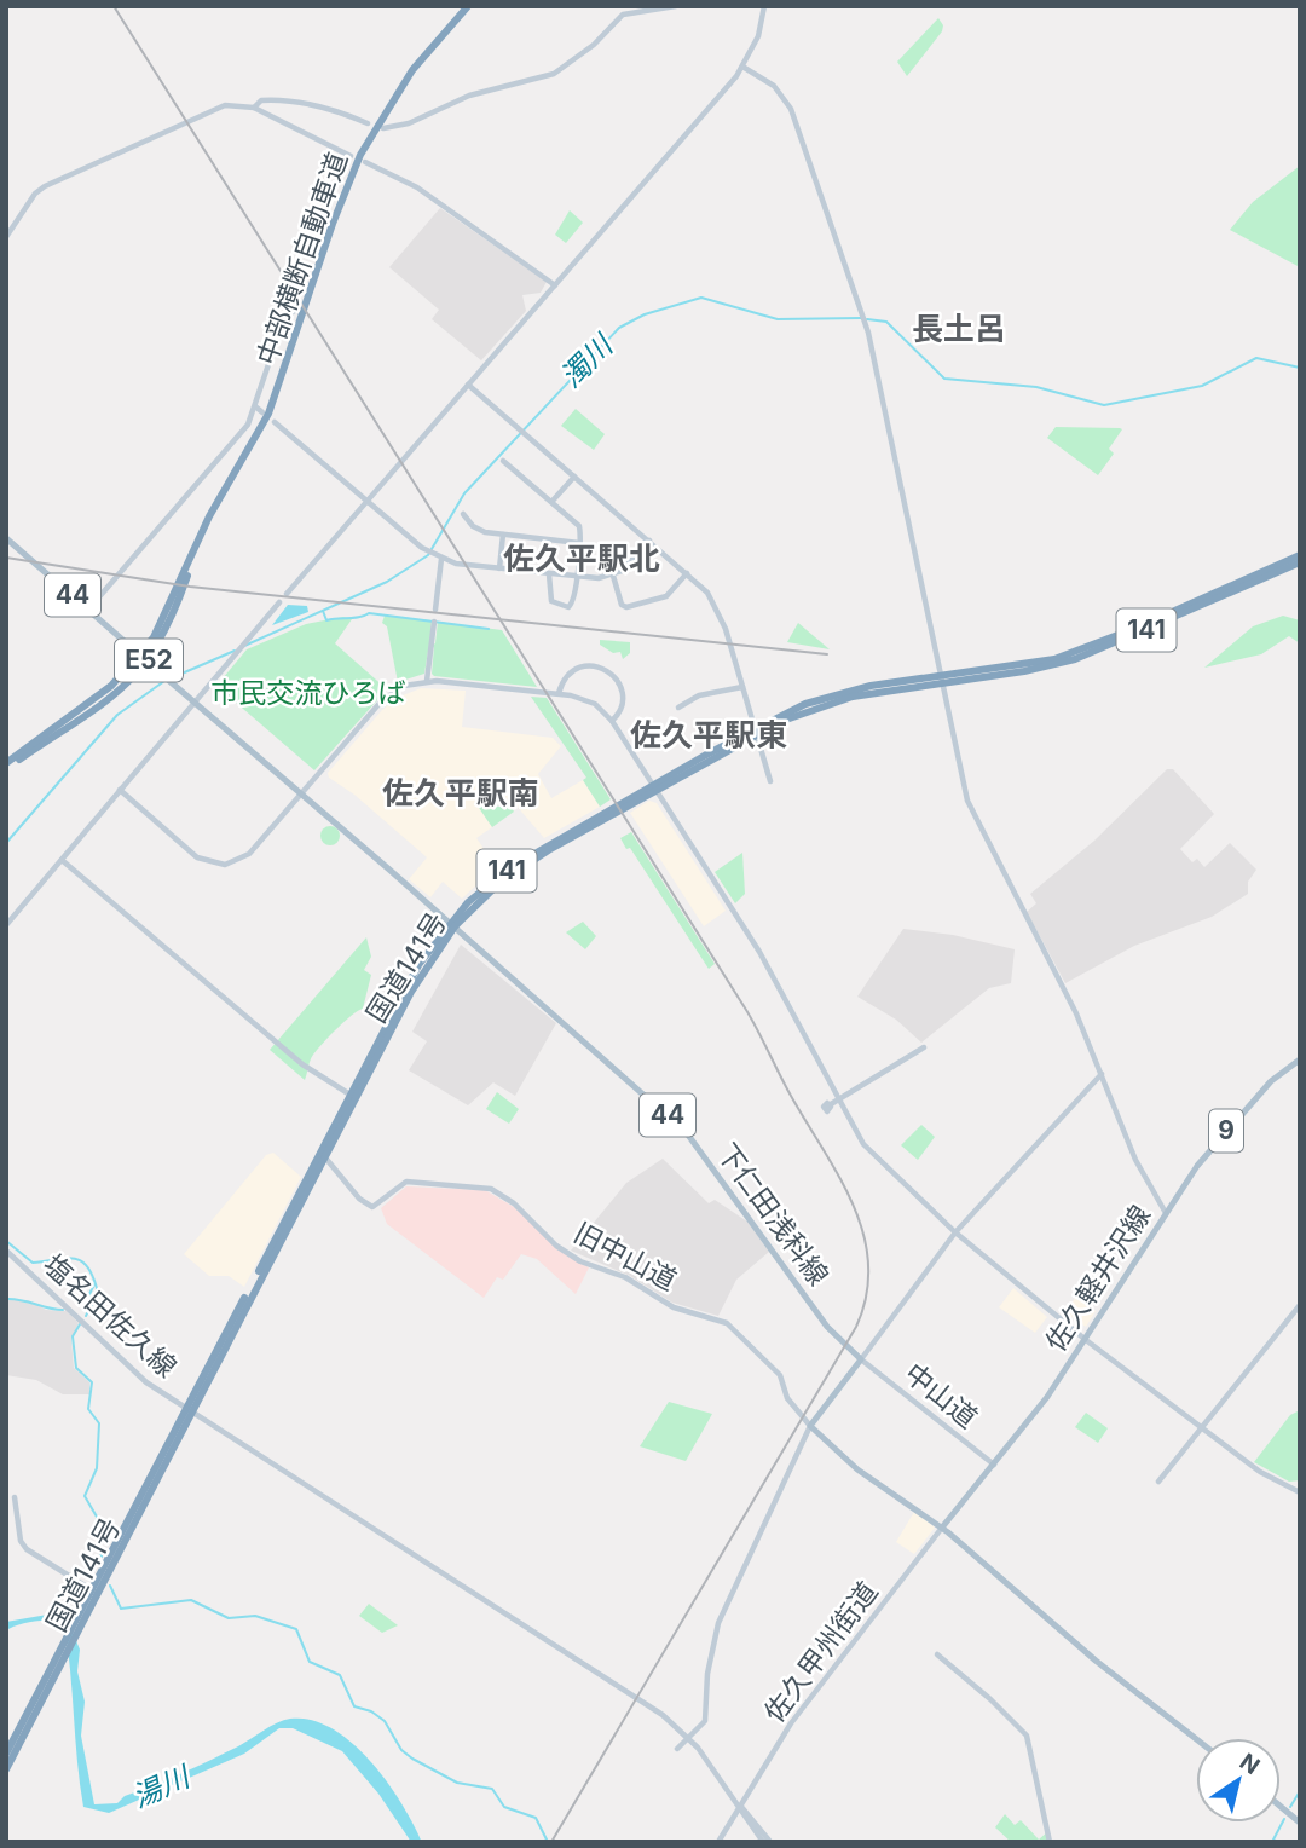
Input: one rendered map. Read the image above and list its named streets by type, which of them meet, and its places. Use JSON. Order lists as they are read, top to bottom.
{
  "streets": {
    "highway": [
      "中部横断自動車道",
      "141",
      "E52",
      "国道141号"
    ],
    "main road": [
      "44",
      "9",
      "下仁田浅科線",
      "佐久軽井沢線"
    ],
    "street": [
      "旧中山道",
      "塩名田佐久線",
      "中山道",
      "佐久甲州街道"
    ]
  },
  "crossings": [
    ["国道141号", "下仁田浅科線"],
    ["国道141号", "旧中山道"],
    ["国道141号", "塩名田佐久線"],
    ["下仁田浅科線", "中山道"],
    ["佐久軽井沢線", "中山道"],
    ["佐久軽井沢線", "佐久甲州街道"],
    ["塩名田佐久線", "佐久甲州街道"]
  ],
  "districts": [
    "長土呂",
    "佐久平駅北",
    "佐久平駅東",
    "佐久平駅南"
  ],
  "water": ["濁川", "湯川"],
  "parks": ["市民交流ひろば"],
  "north": "top right"
}
